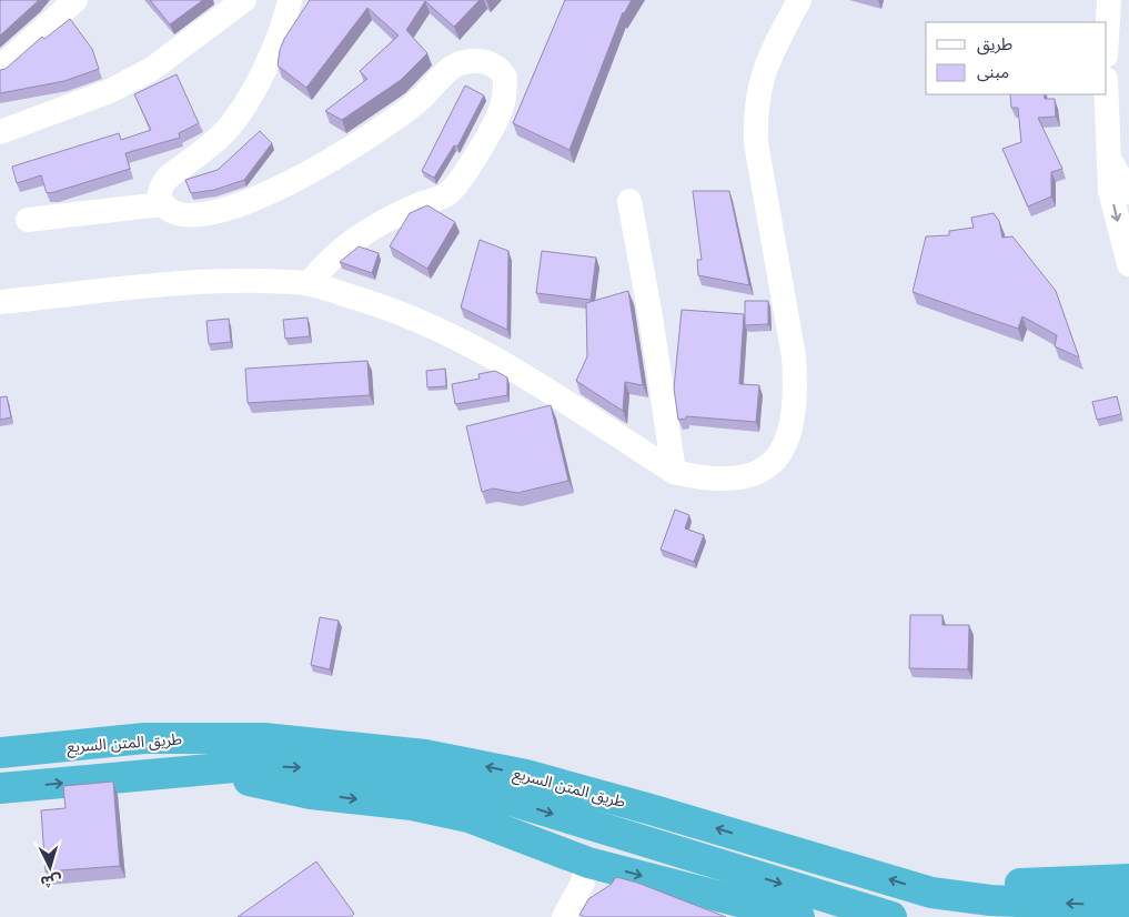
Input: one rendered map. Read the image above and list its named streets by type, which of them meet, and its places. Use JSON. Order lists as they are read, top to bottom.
{
  "streets": {
    "highway": ["طريق المتن السريع"]
  },
  "legend": ["طريق", "مبنى"],
  "north": "bottom"
}
